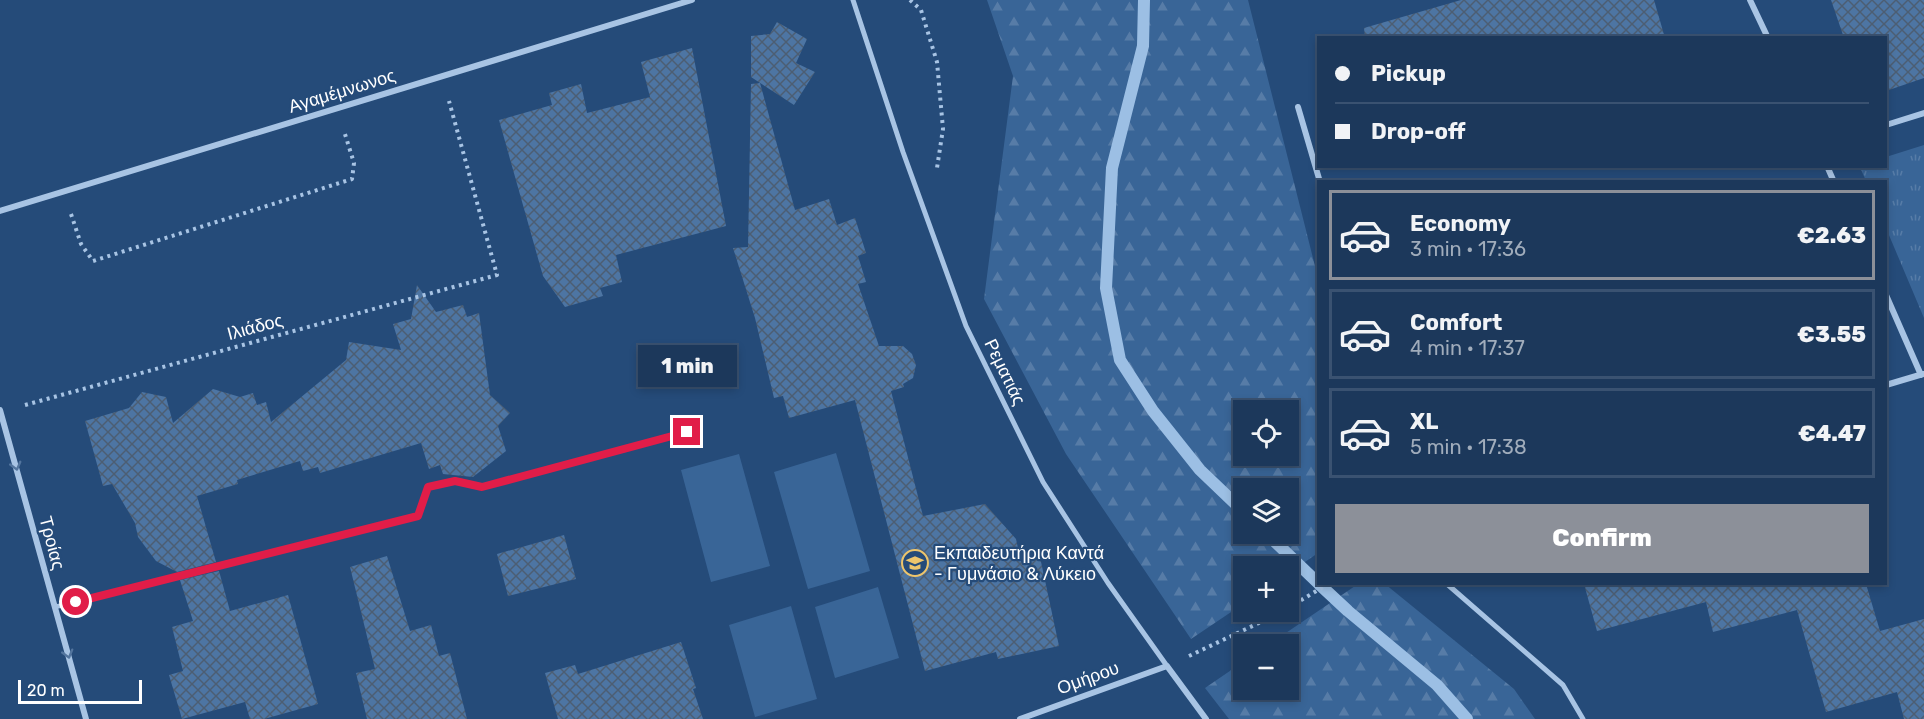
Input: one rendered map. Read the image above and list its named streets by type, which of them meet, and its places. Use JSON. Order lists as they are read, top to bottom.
{
  "streets": {
    "street": [
      "Αγαμέμνωνος",
      "Ρεματιάς",
      "Τροίας",
      "Ομήρου"
    ],
    "path": ["Ιλιάδος"]
  },
  "crossings": [
    ["Ρεματιάς", "Ομήρου"]
  ],
  "one_way": ["Τροίας"],
  "places": {
    "school or university": ["Εκπαιδευτήρια Καντά - Γυμνάσιο & Λύκειο"]
  },
  "scale_bar": "20 m",
  "page": {
    "banner": ["Pickup", "Drop-off"],
    "list": [
      {
        "name": "Economy",
        "note": "3 min · 17:36",
        "value": "€2.63"
      },
      {
        "name": "Comfort",
        "note": "4 min · 17:37",
        "value": "€3.55"
      },
      {
        "name": "XL",
        "note": "5 min · 17:38",
        "value": "€4.47"
      }
    ],
    "bubble": "1 min",
    "map_buttons": ["+", "−"],
    "buttons": "Confirm",
    "scale": "20 m"
  }
}
